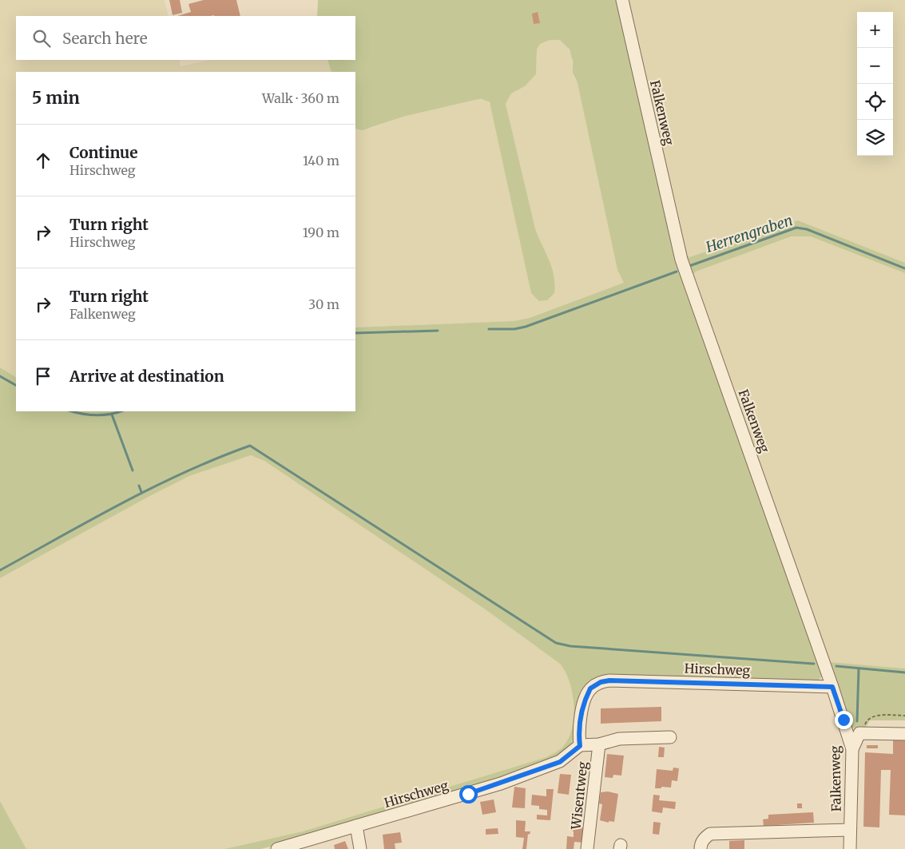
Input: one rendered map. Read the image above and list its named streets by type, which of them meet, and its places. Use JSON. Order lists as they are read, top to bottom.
{
  "streets": {
    "street": ["Falkenweg", "Hirschweg", "Wisentweg"]
  },
  "crossings": [
    ["Falkenweg", "Hirschweg"]
  ],
  "water": ["Herrengraben"],
  "page": {
    "map_buttons": ["+", "−"],
    "search": "Search here",
    "heading": ["5 min", "Walk · 360 m"],
    "list": [
      ["Continue", "Hirschweg", "140 m"],
      ["Turn right", "Hirschweg", "190 m"],
      ["Turn right", "Falkenweg", "30 m"],
      "Arrive at destination"
    ]
  }
}
